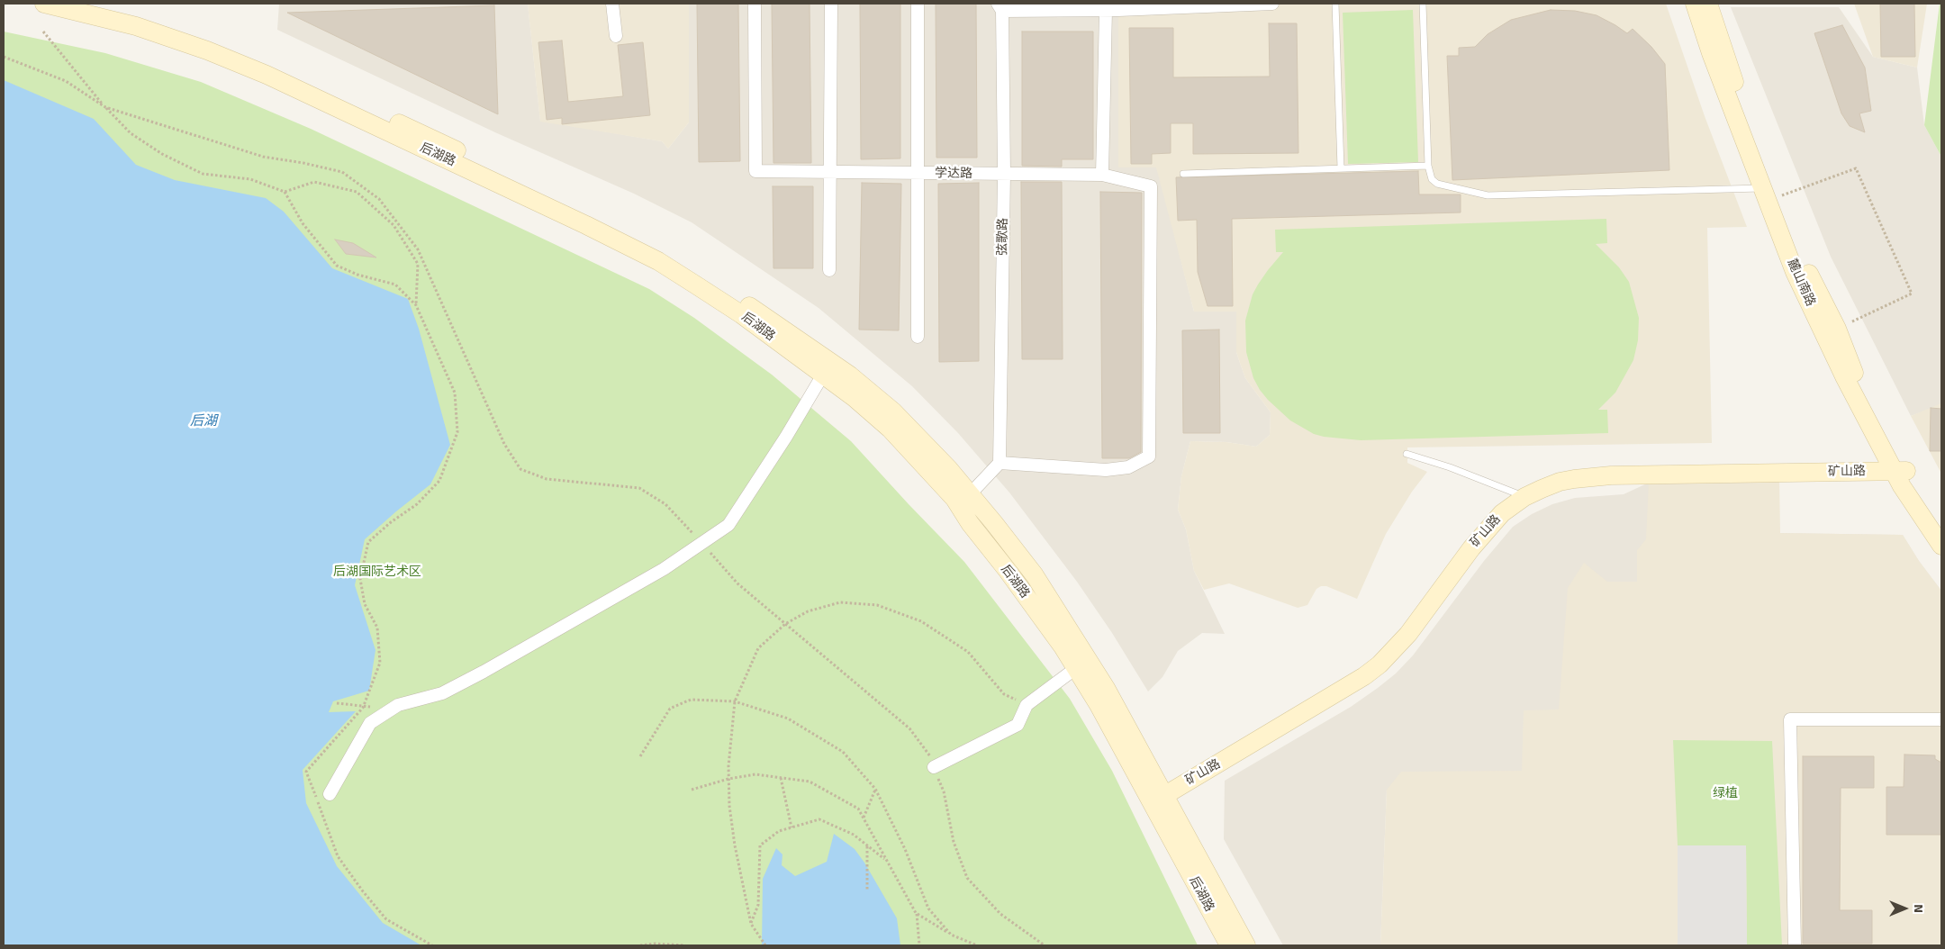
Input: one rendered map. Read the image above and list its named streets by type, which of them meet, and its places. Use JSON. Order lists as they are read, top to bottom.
{
  "streets": {
    "main road": ["后湖路", "麓山南路", "矿山路"],
    "street": ["学达路", "弦歌路"]
  },
  "crossings": [
    ["后湖路", "矿山路"],
    ["学达路", "弦歌路"],
    ["麓山南路", "矿山路"]
  ],
  "water": ["后湖"],
  "parks": ["后湖国际艺术区", "绿植"],
  "north": "right"
}
